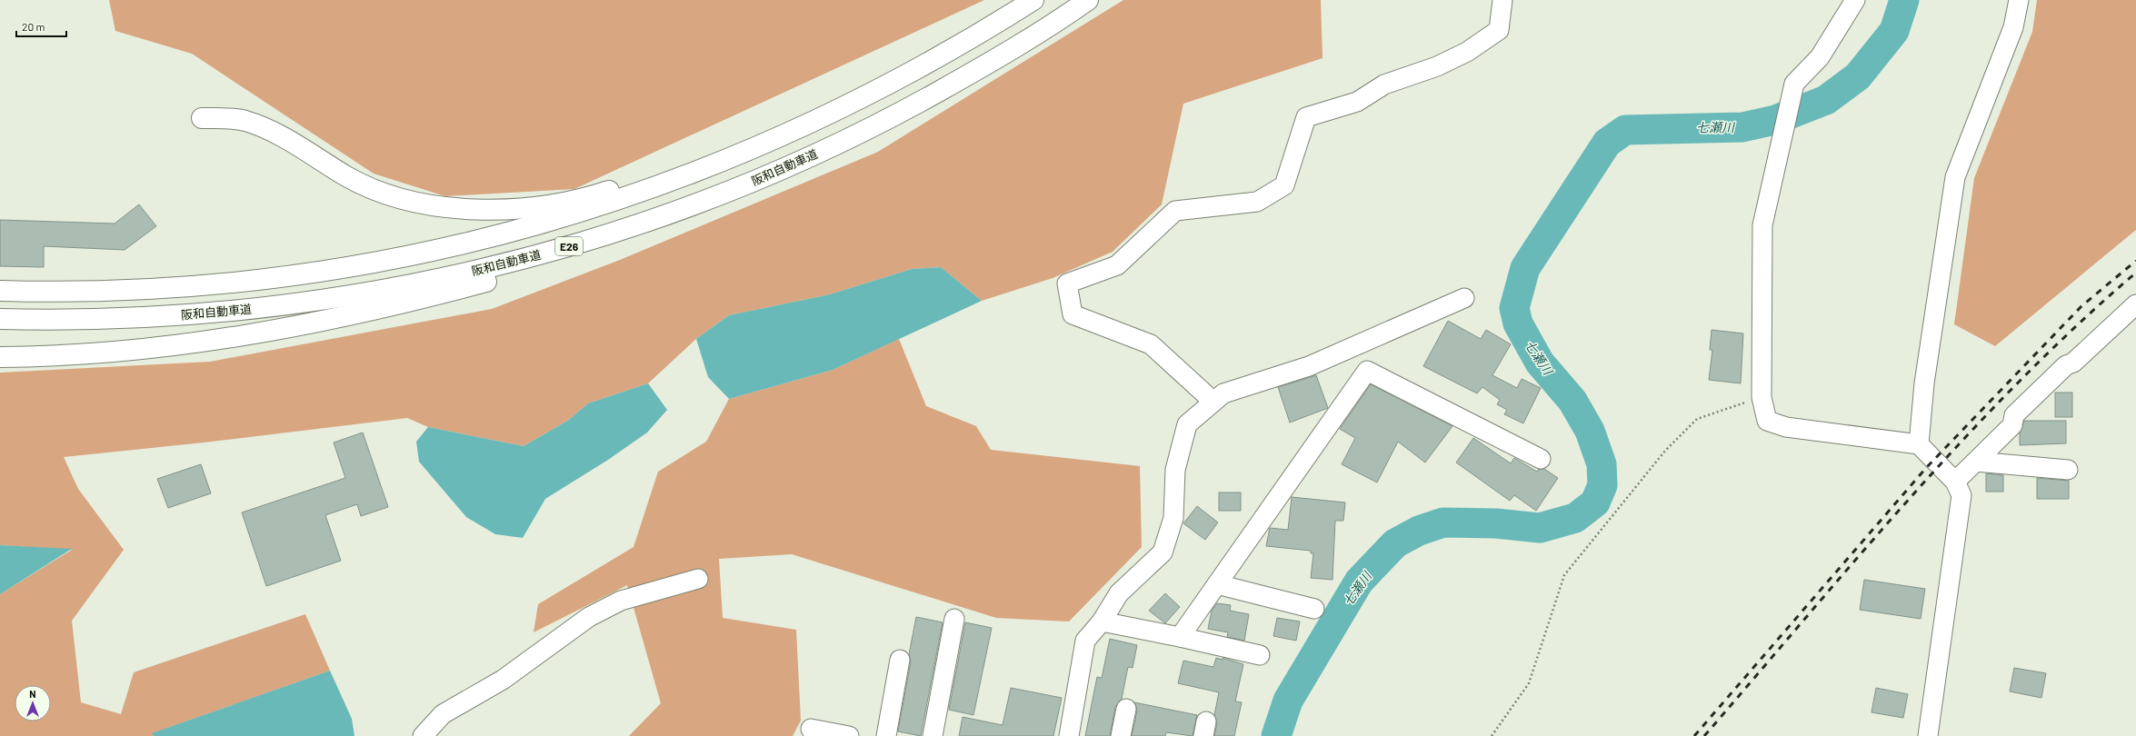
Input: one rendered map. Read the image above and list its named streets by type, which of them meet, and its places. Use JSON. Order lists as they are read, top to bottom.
{
  "streets": {
    "highway": ["阪和自動車道", "E26"]
  },
  "water": ["七瀬川"],
  "scale_bar": "20 m",
  "north": "top"
}
